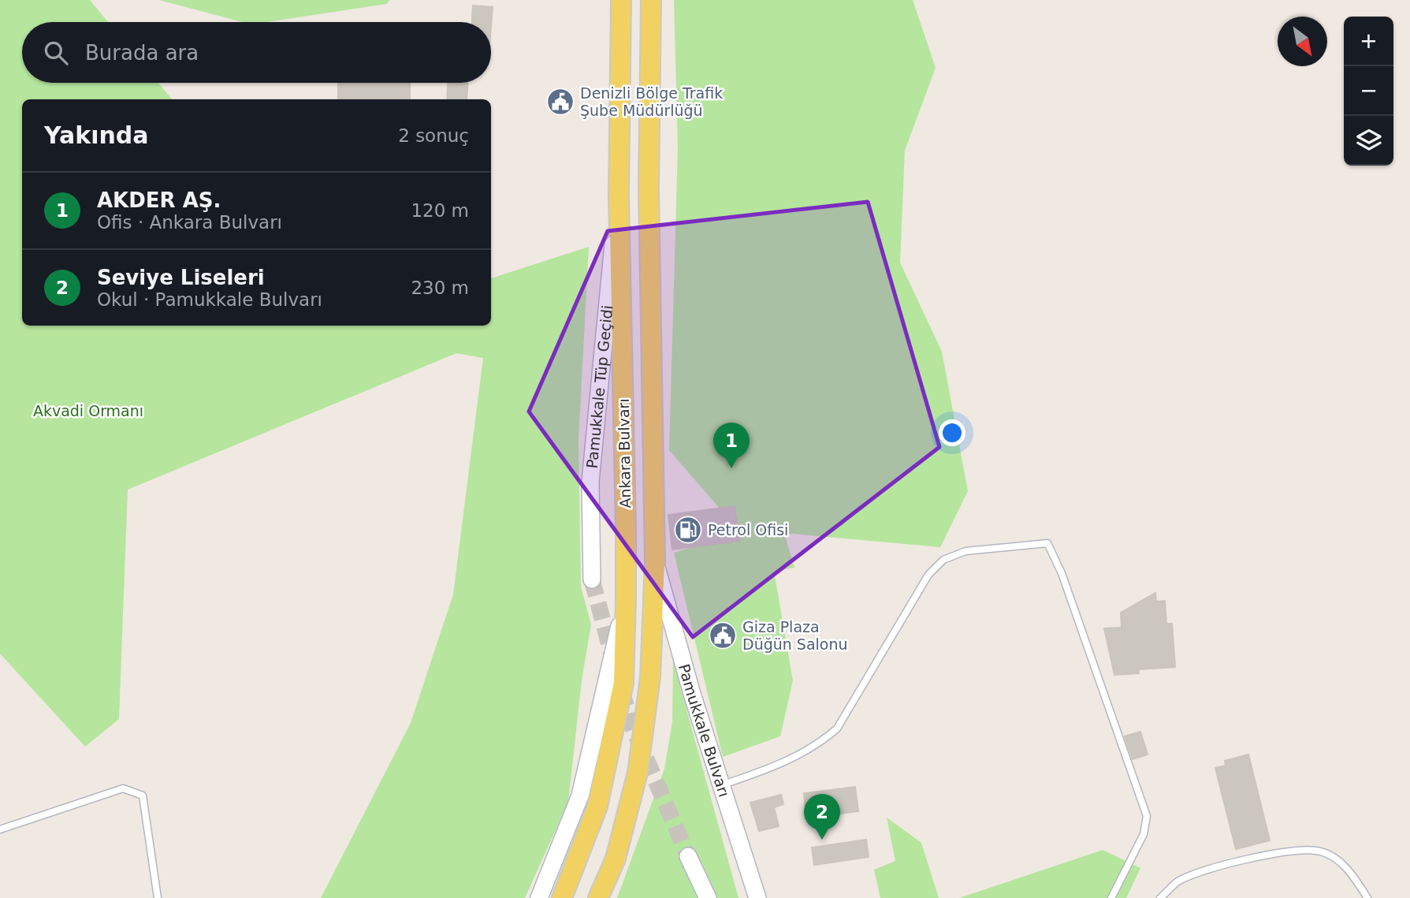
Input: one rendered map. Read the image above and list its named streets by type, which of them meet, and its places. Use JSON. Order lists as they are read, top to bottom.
{
  "streets": {
    "main road": ["Pamukkale Tüp Geçidi", "Ankara Bulvarı", "Pamukkale Bulvarı"]
  },
  "crossings": [
    ["Pamukkale Tüp Geçidi", "Ankara Bulvarı"],
    ["Ankara Bulvarı", "Pamukkale Bulvarı"]
  ],
  "parks": ["Akvadi Ormanı"],
  "places": {
    "public building": ["Denizli Bölge Trafik Şube Müdürlüğü", "Giza Plaza Düğün Salonu"],
    "fuel station": ["Petrol Ofisi"]
  },
  "north": "bottom right",
  "page": {
    "map_buttons": ["+", "−"],
    "search": "Burada ara",
    "heading": ["Yakında", "2 sonuç"],
    "list": [
      {
        "mark": "1",
        "name": "AKDER AŞ.",
        "note": "Ofis · Ankara Bulvarı",
        "value": "120 m"
      },
      {
        "mark": "2",
        "name": "Seviye Liseleri",
        "note": "Okul · Pamukkale Bulvarı",
        "value": "230 m"
      }
    ],
    "pins": ["1", "2"]
  }
}
